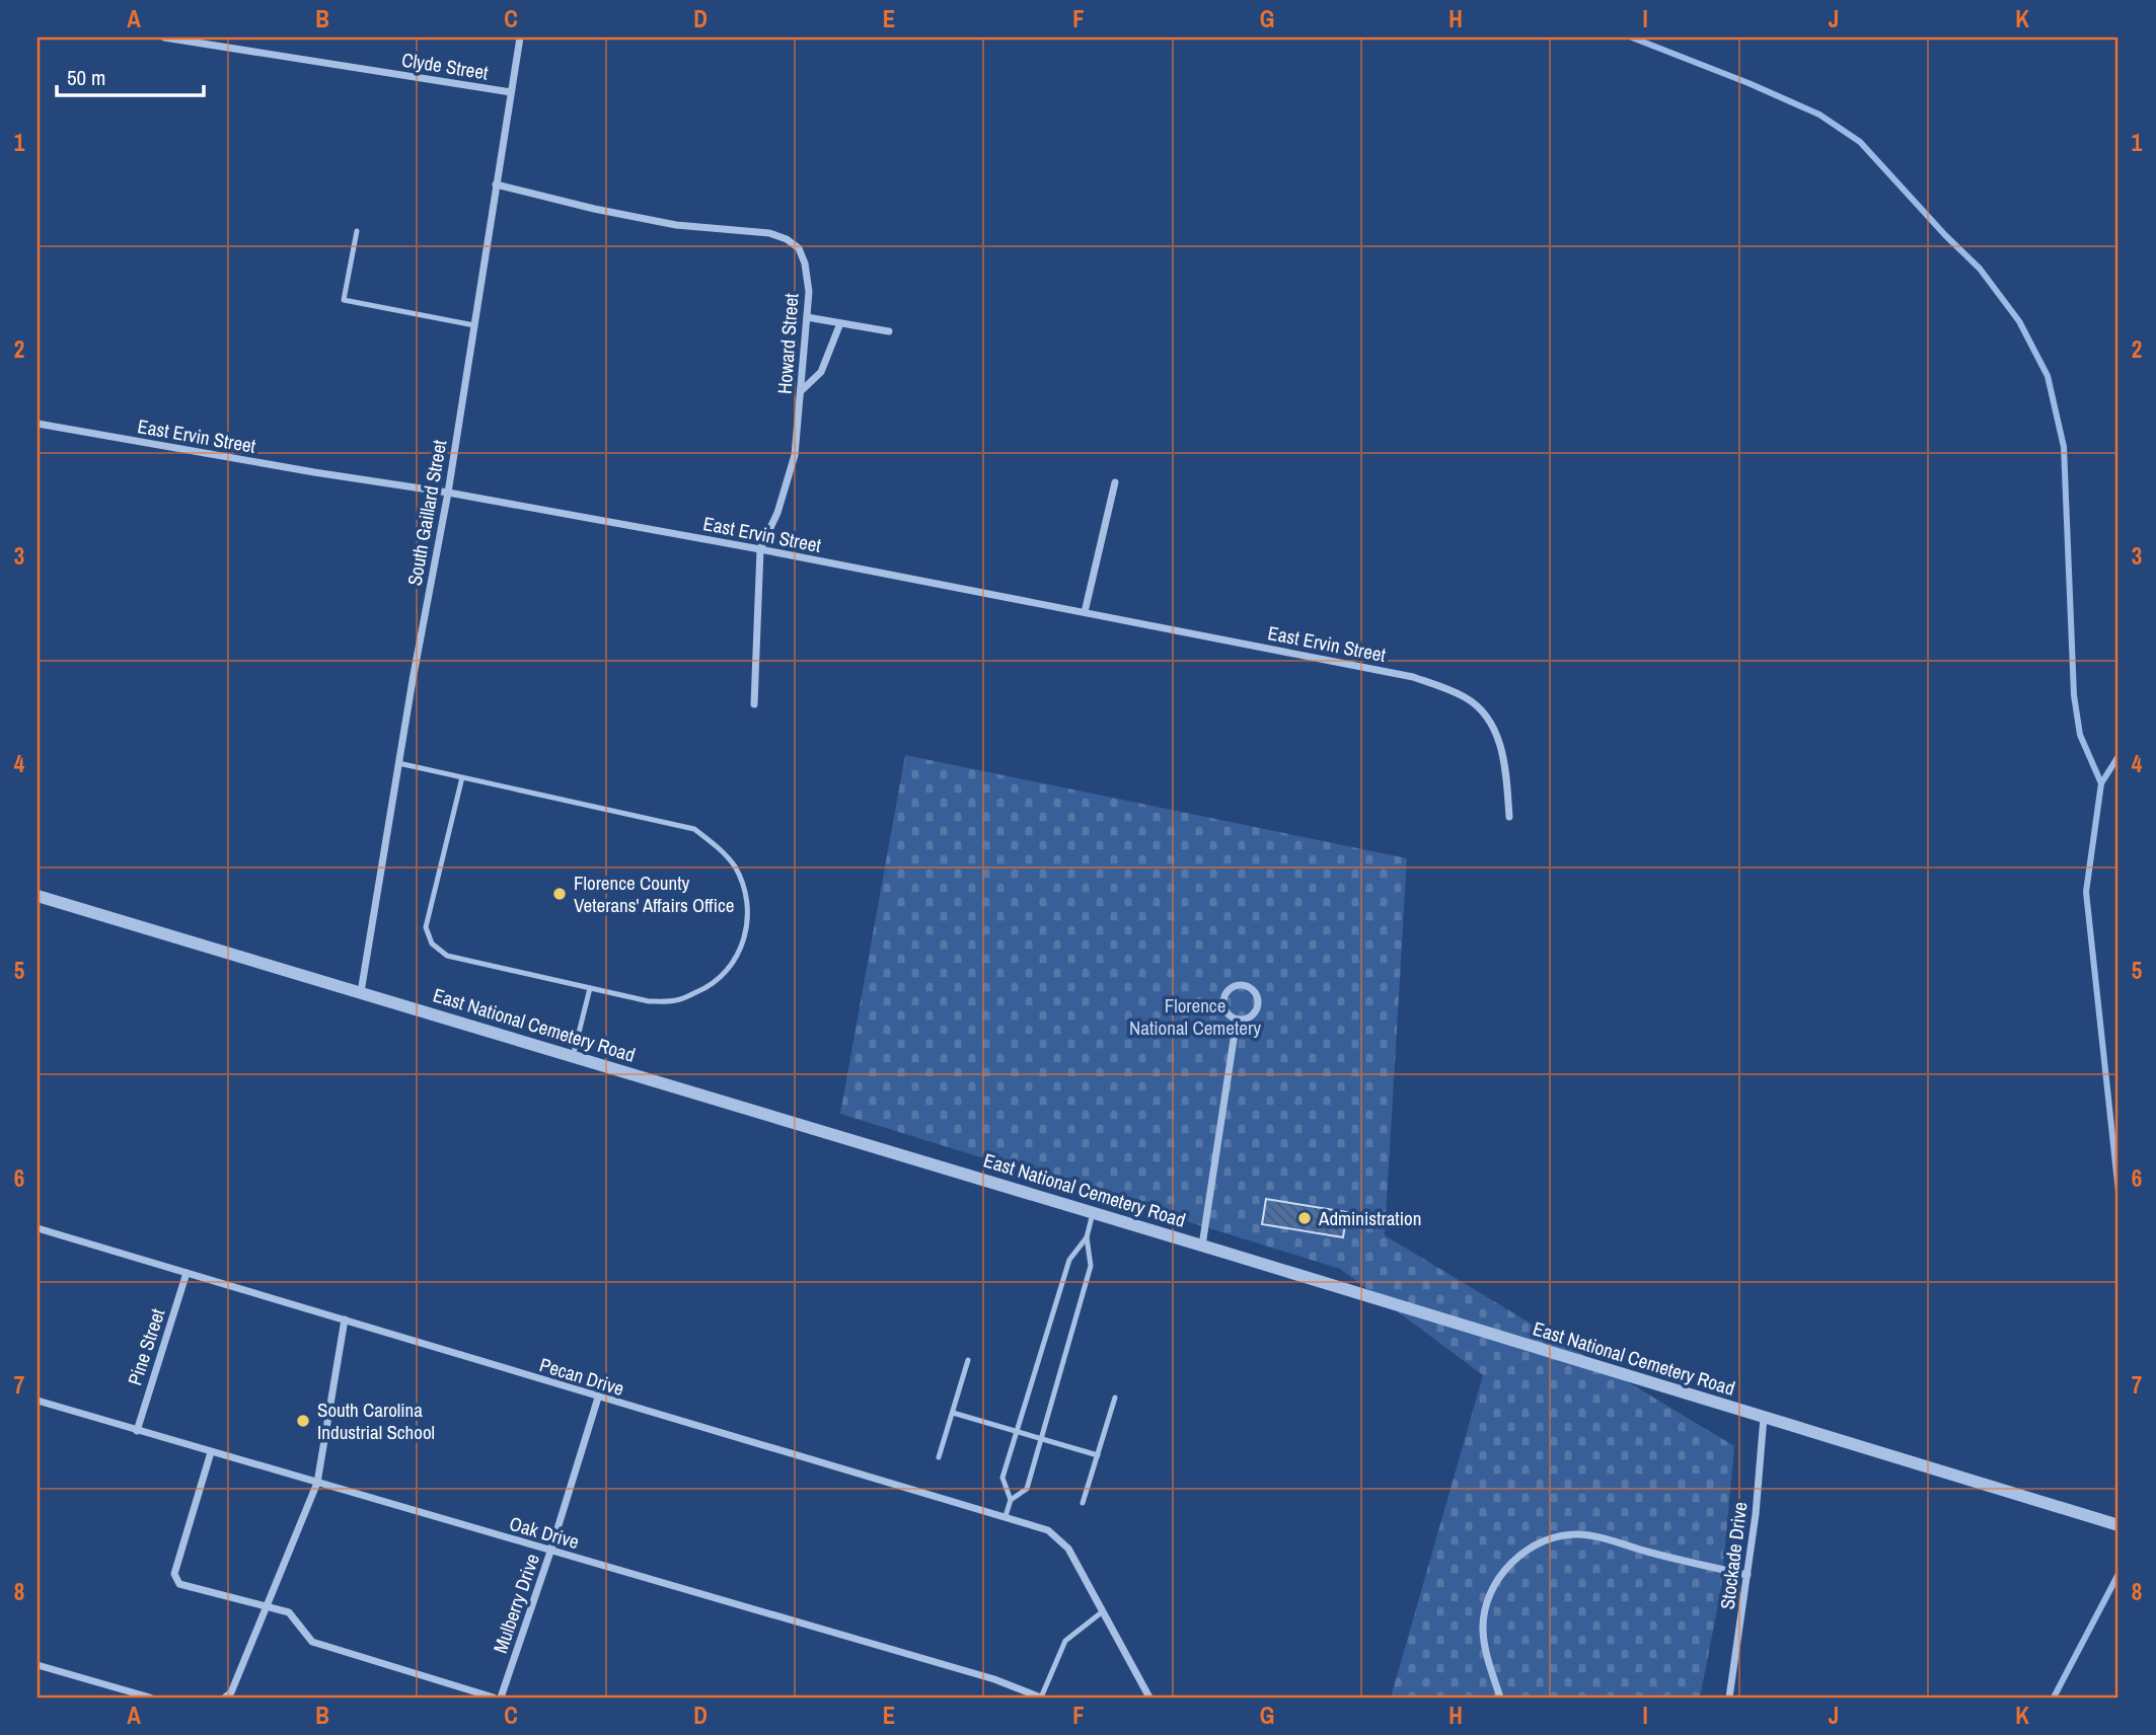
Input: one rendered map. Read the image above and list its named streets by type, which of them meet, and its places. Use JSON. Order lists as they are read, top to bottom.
{
  "streets": {
    "street": [
      "Clyde Street",
      "Howard Street",
      "East Ervin Street",
      "South Gaillard Street",
      "East National Cemetery Road",
      "Pine Street",
      "Pecan Drive",
      "Oak Drive",
      "Stockade Drive",
      "Mulberry Drive"
    ]
  },
  "crossings": [
    ["Clyde Street", "South Gaillard Street"],
    ["Howard Street", "East Ervin Street"],
    ["Howard Street", "South Gaillard Street"],
    ["East Ervin Street", "South Gaillard Street"],
    ["South Gaillard Street", "East National Cemetery Road"],
    ["East National Cemetery Road", "Stockade Drive"],
    ["Pine Street", "Pecan Drive"],
    ["Pine Street", "Oak Drive"],
    ["Pecan Drive", "Mulberry Drive"],
    ["Oak Drive", "Mulberry Drive"]
  ],
  "parks": ["Florence National Cemetery"],
  "places": ["Florence County Veterans' Affairs Office", "Administration", "South Carolina Industrial School"],
  "scale_bar": "50 m",
  "grid": {
    "columns": [
      "A",
      "B",
      "C",
      "D",
      "E",
      "F",
      "G",
      "H",
      "I",
      "J",
      "K"
    ],
    "rows": [
      "1",
      "2",
      "3",
      "4",
      "5",
      "6",
      "7",
      "8"
    ]
  }
}
